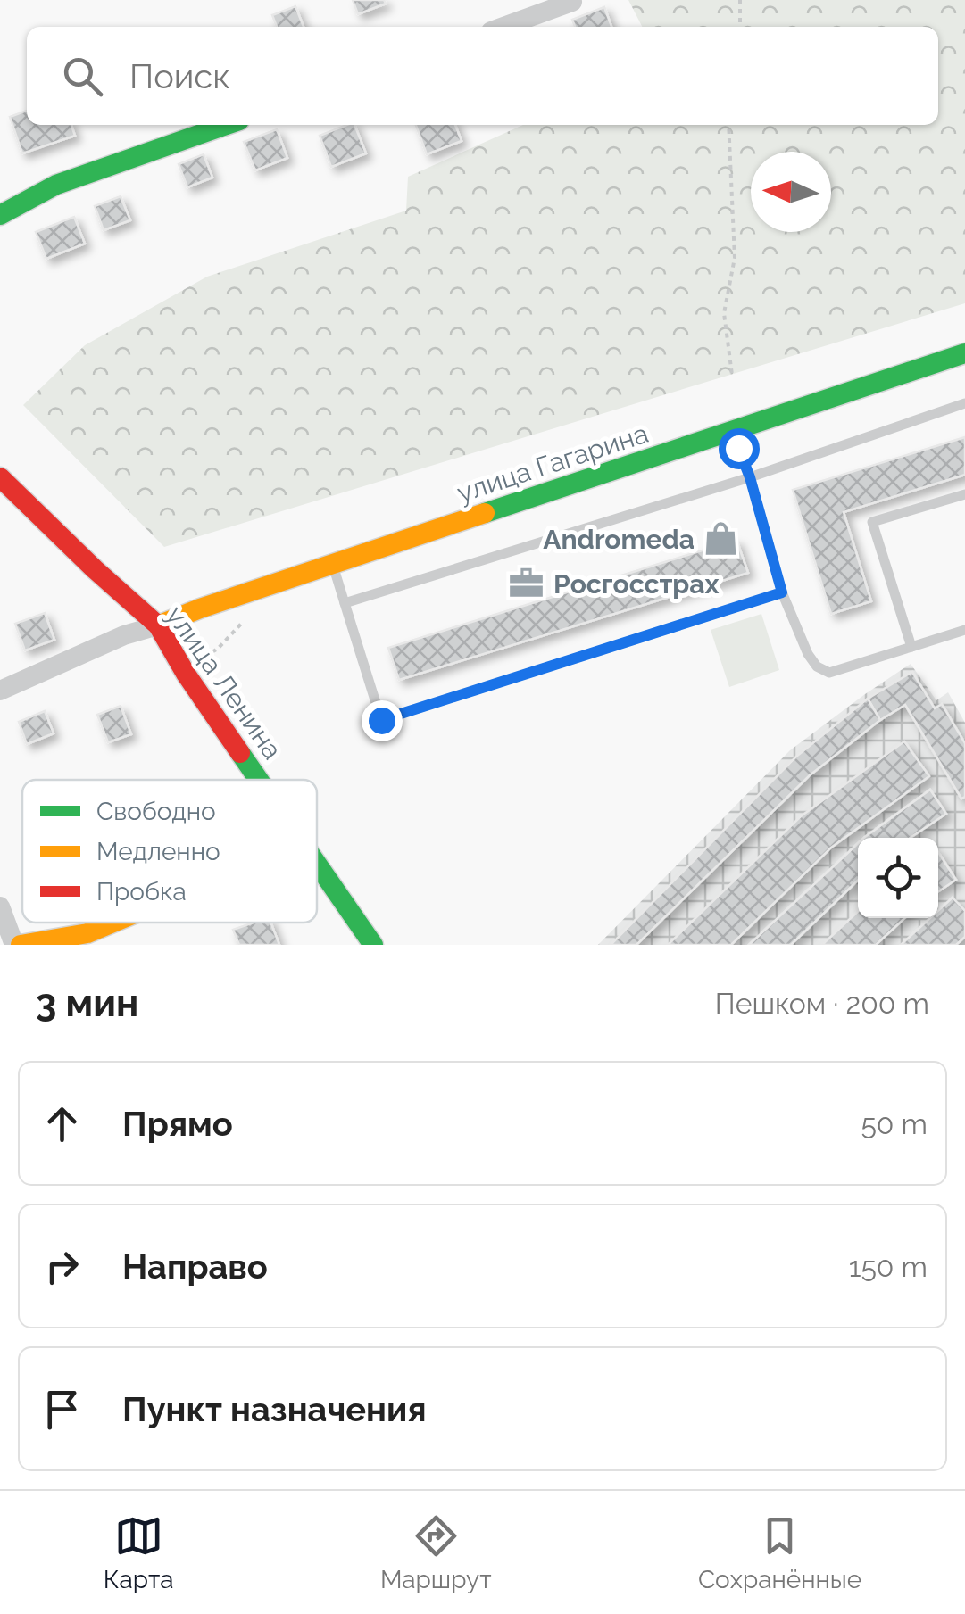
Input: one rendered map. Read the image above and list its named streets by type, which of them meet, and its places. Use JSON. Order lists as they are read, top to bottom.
{
  "streets": {
    "street": ["улица Гагарина", "улица Ленина"]
  },
  "crossings": [
    ["улица Гагарина", "улица Ленина"]
  ],
  "places": {
    "shop": ["Andromeda"],
    "office": ["Росгосстрах"]
  },
  "legend": ["Свободно", "Медленно", "Пробка"],
  "north": "left",
  "page": {
    "search": "Поиск",
    "heading": ["3 мин", "Пешком · 200 m"],
    "list": [
      ["Прямо", "50 m"],
      ["Направо", "150 m"],
      "Пункт назначения"
    ],
    "nav": ["Карта", "Маршрут", "Сохранённые"]
  }
}
